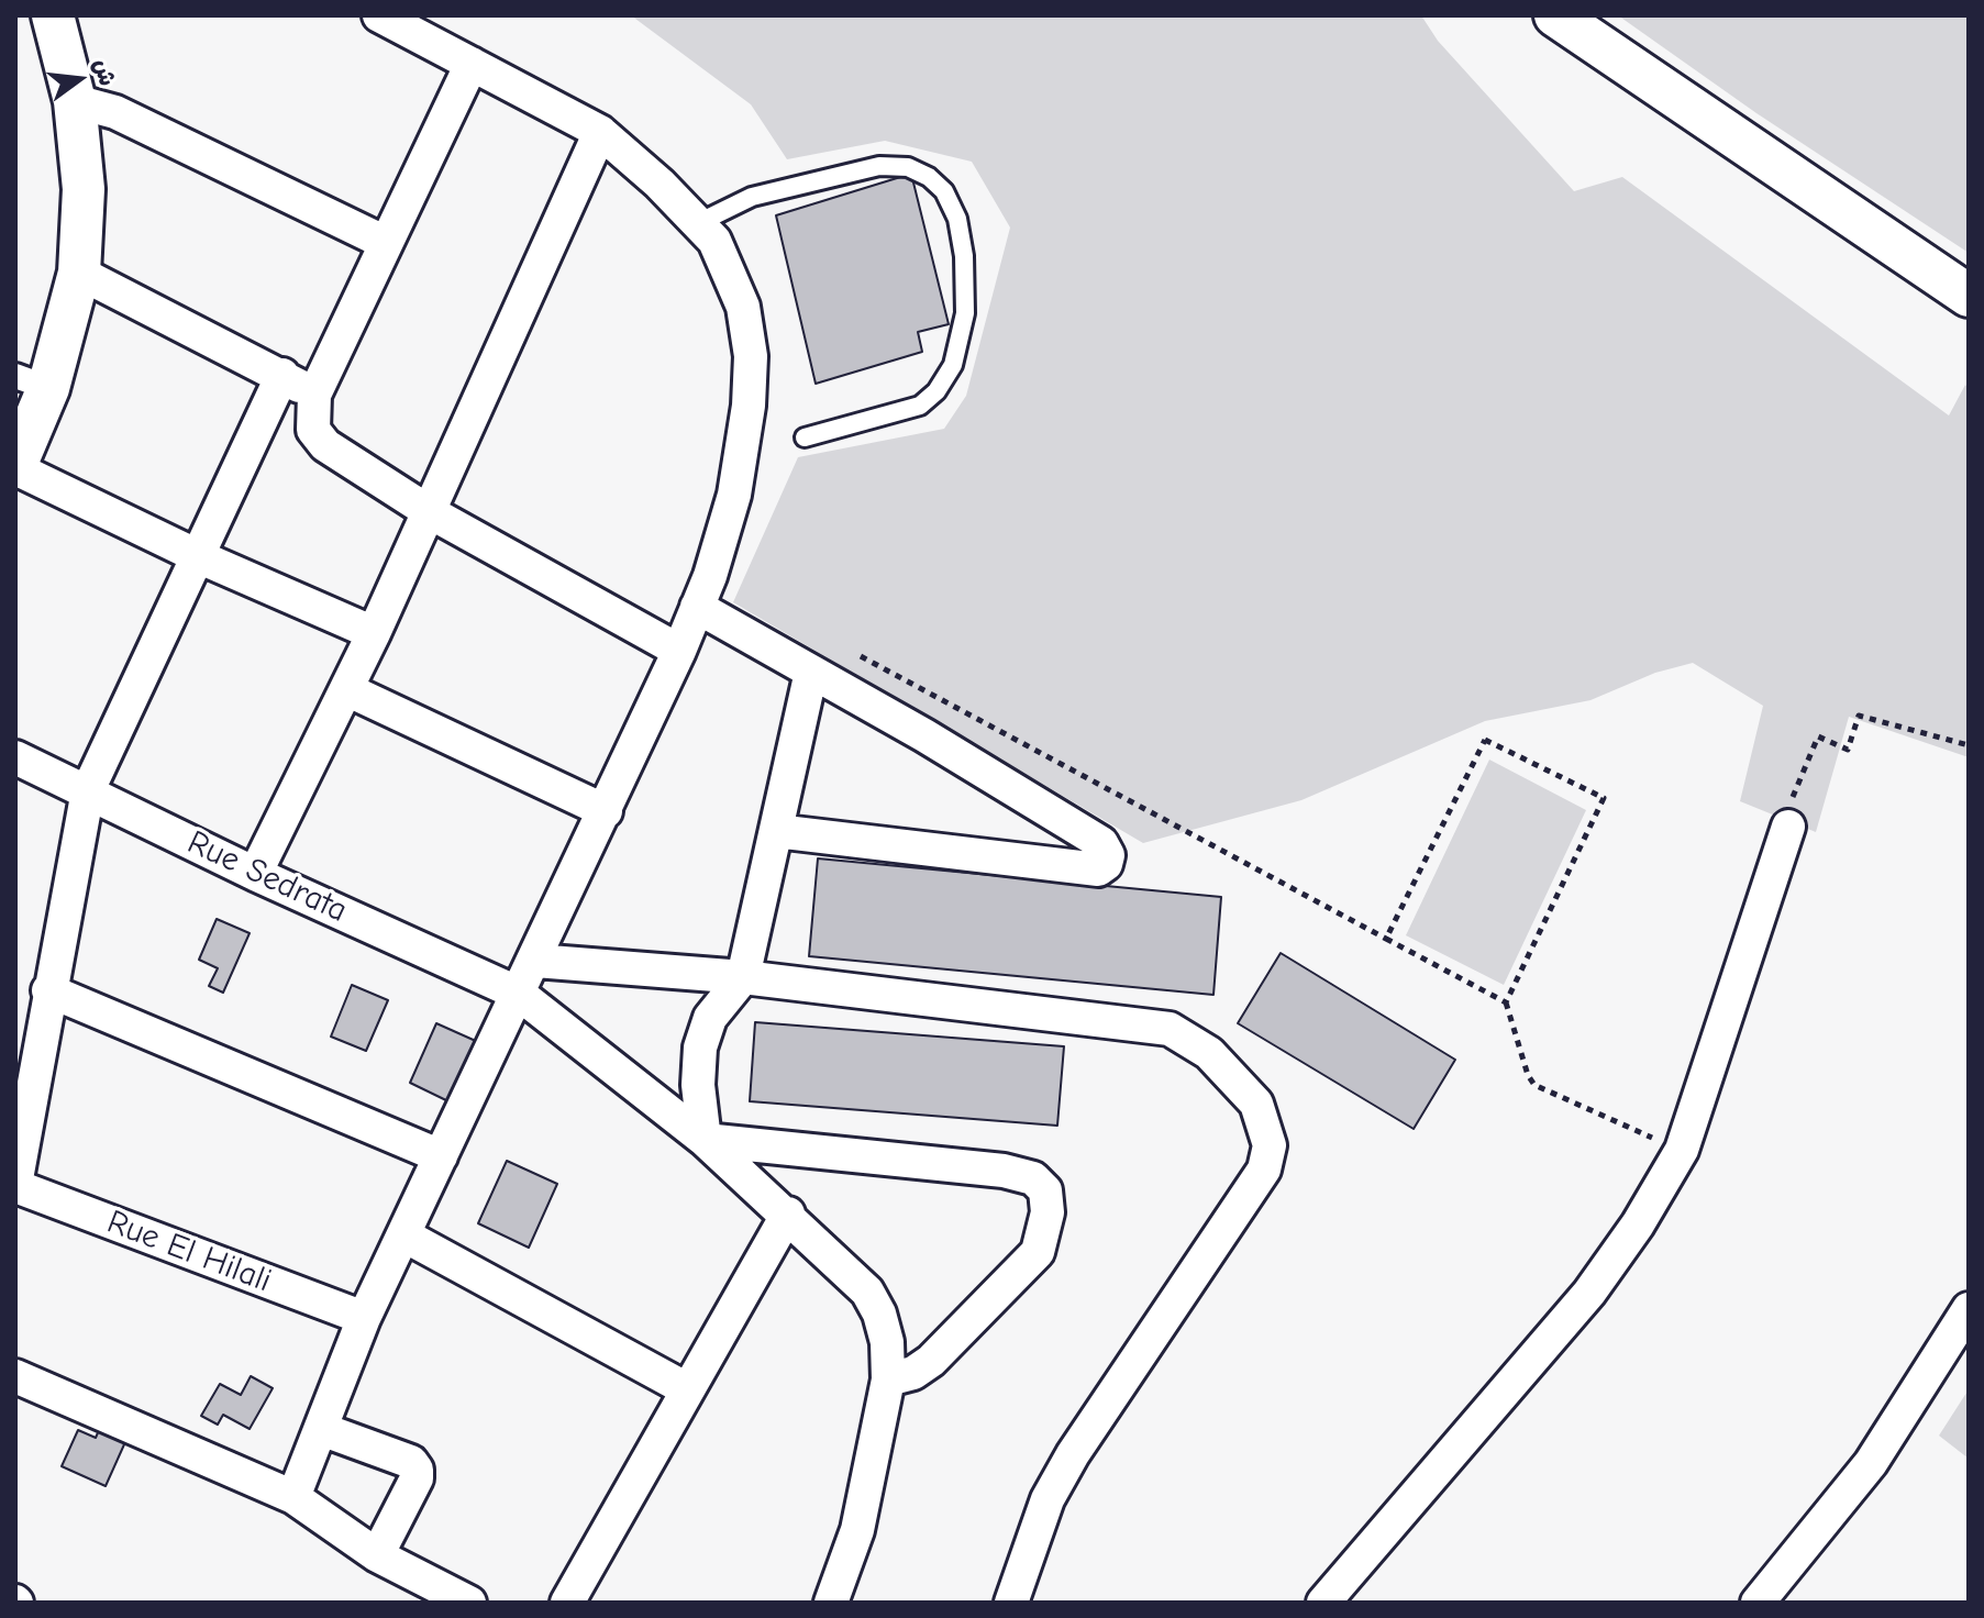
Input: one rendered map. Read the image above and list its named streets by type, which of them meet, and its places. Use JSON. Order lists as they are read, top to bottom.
{
  "streets": {
    "street": ["Rue Sedrata", "Rue El Hilali"]
  },
  "north": "right"
}
